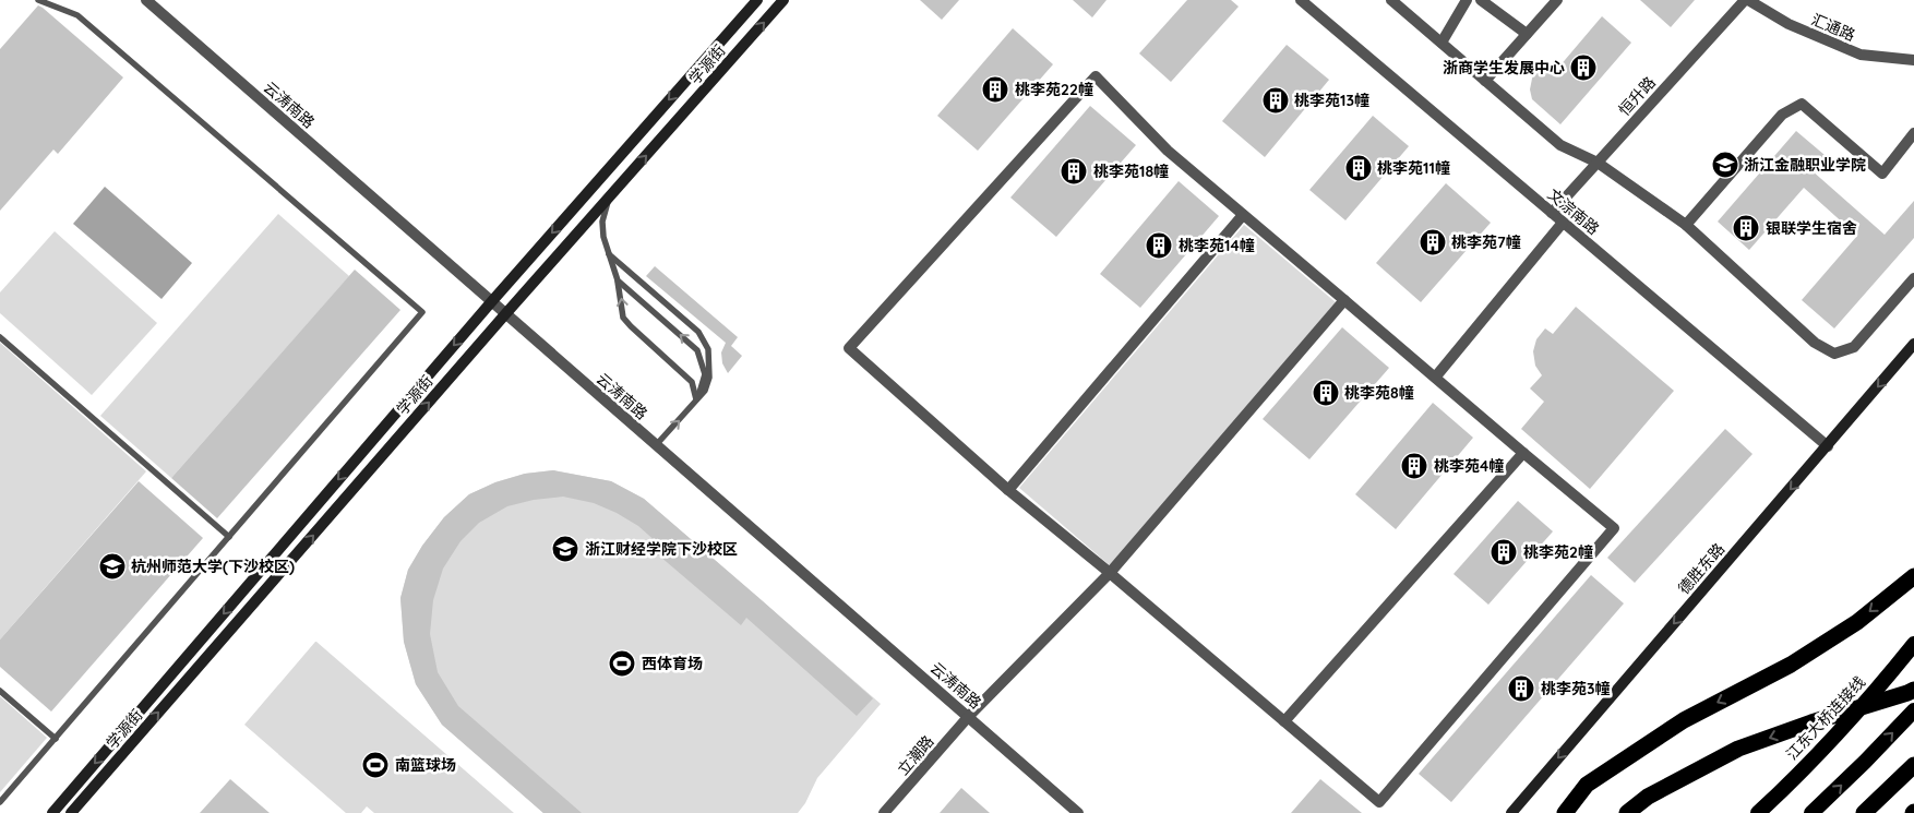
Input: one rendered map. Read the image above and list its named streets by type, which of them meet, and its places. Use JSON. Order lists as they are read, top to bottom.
{
  "streets": {
    "highway": ["江东大桥连接线"],
    "main road": ["学源街", "德胜东路"],
    "street": [
      "汇通路",
      "恒升路",
      "云涛南路",
      "文淙南路",
      "立潮路"
    ]
  },
  "crossings": [
    ["汇通路", "恒升路"],
    ["学源街", "云涛南路"],
    ["恒升路", "文淙南路"],
    ["云涛南路", "立潮路"],
    ["文淙南路", "德胜东路"]
  ],
  "one_way": ["德胜东路"],
  "places": {
    "building": [
      "浙商学生发展中心",
      "桃李苑22幢",
      "桃李苑13幢",
      "桃李苑11幢",
      "桃李苑18幢",
      "银联学生宿舍",
      "桃李苑7幢",
      "桃李苑14幢",
      "桃李苑8幢",
      "桃李苑4幢",
      "桃李苑2幢",
      "桃李苑3幢"
    ],
    "school or university": ["浙江金融职业学院", "浙江财经学院下沙校区", "杭州师范大学(下沙校区)"],
    "sports": ["西体育场", "南篮球场"]
  }
}
